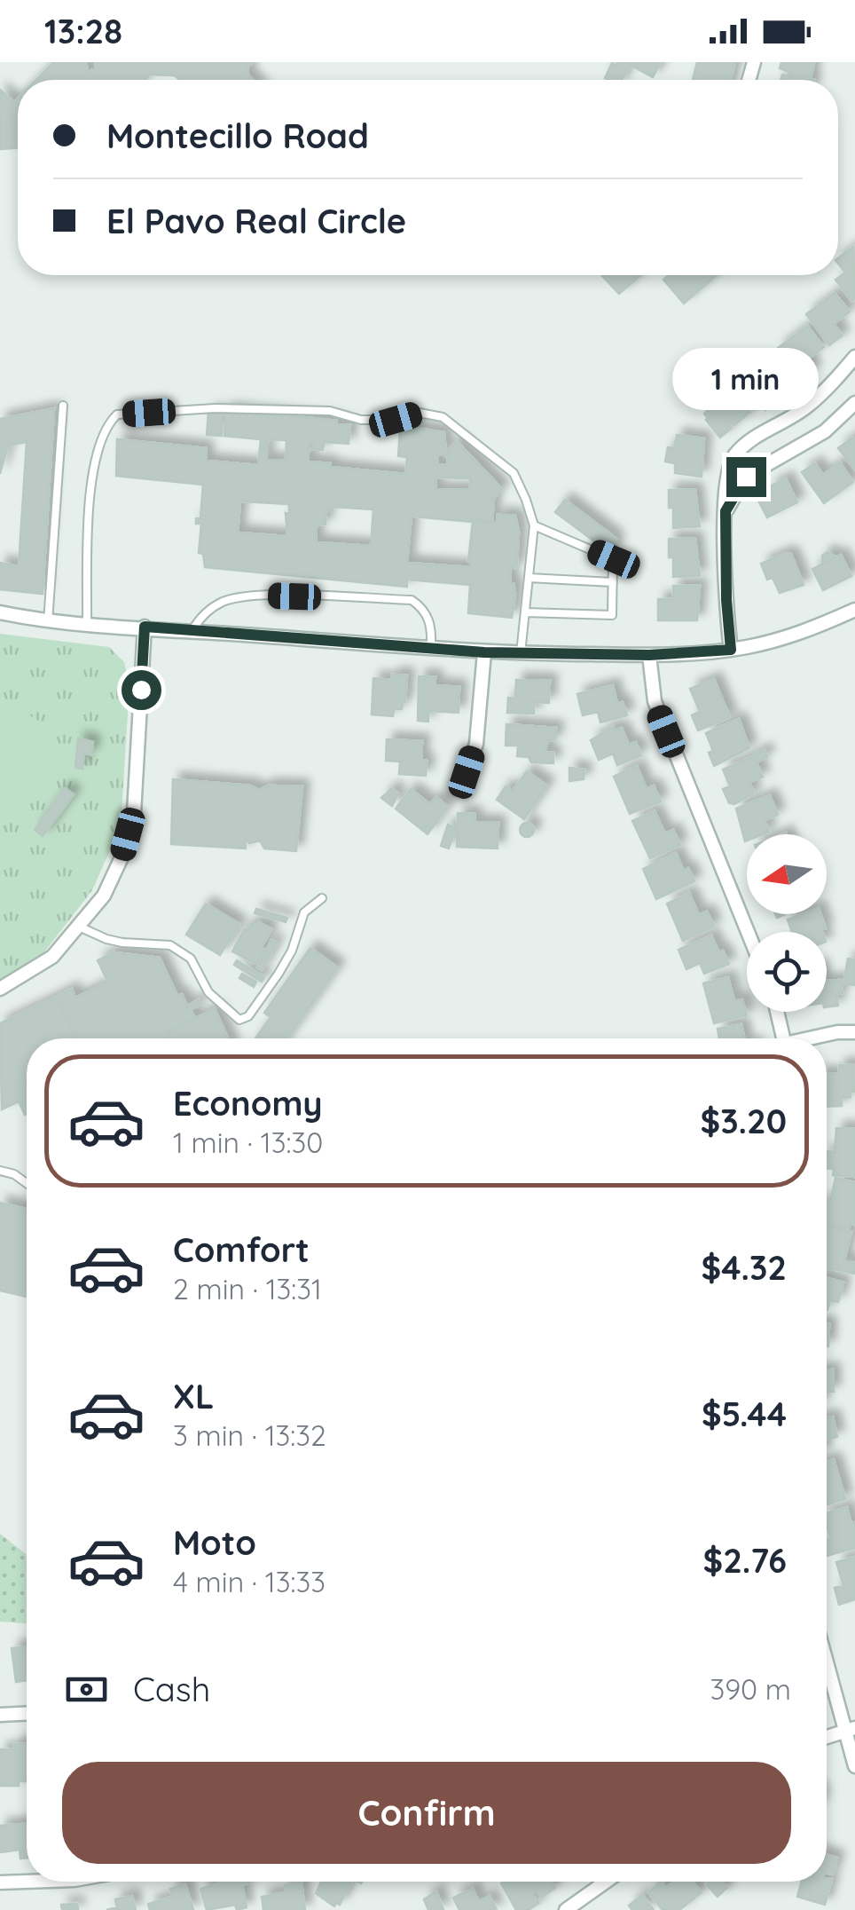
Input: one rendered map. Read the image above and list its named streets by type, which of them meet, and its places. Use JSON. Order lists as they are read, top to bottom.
{
  "north": "left",
  "page": {
    "status": "13:28",
    "banner": ["Montecillo Road", "El Pavo Real Circle"],
    "bubble": "1 min",
    "list": [
      {
        "name": "Economy",
        "note": "1 min · 13:30",
        "value": "$3.20"
      },
      {
        "name": "Comfort",
        "note": "2 min · 13:31",
        "value": "$4.32"
      },
      {
        "name": "XL",
        "note": "3 min · 13:32",
        "value": "$5.44"
      },
      {
        "name": "Moto",
        "note": "4 min · 13:33",
        "value": "$2.76"
      }
    ],
    "pay": ["Cash", "390 m"],
    "buttons": "Confirm"
  }
}
